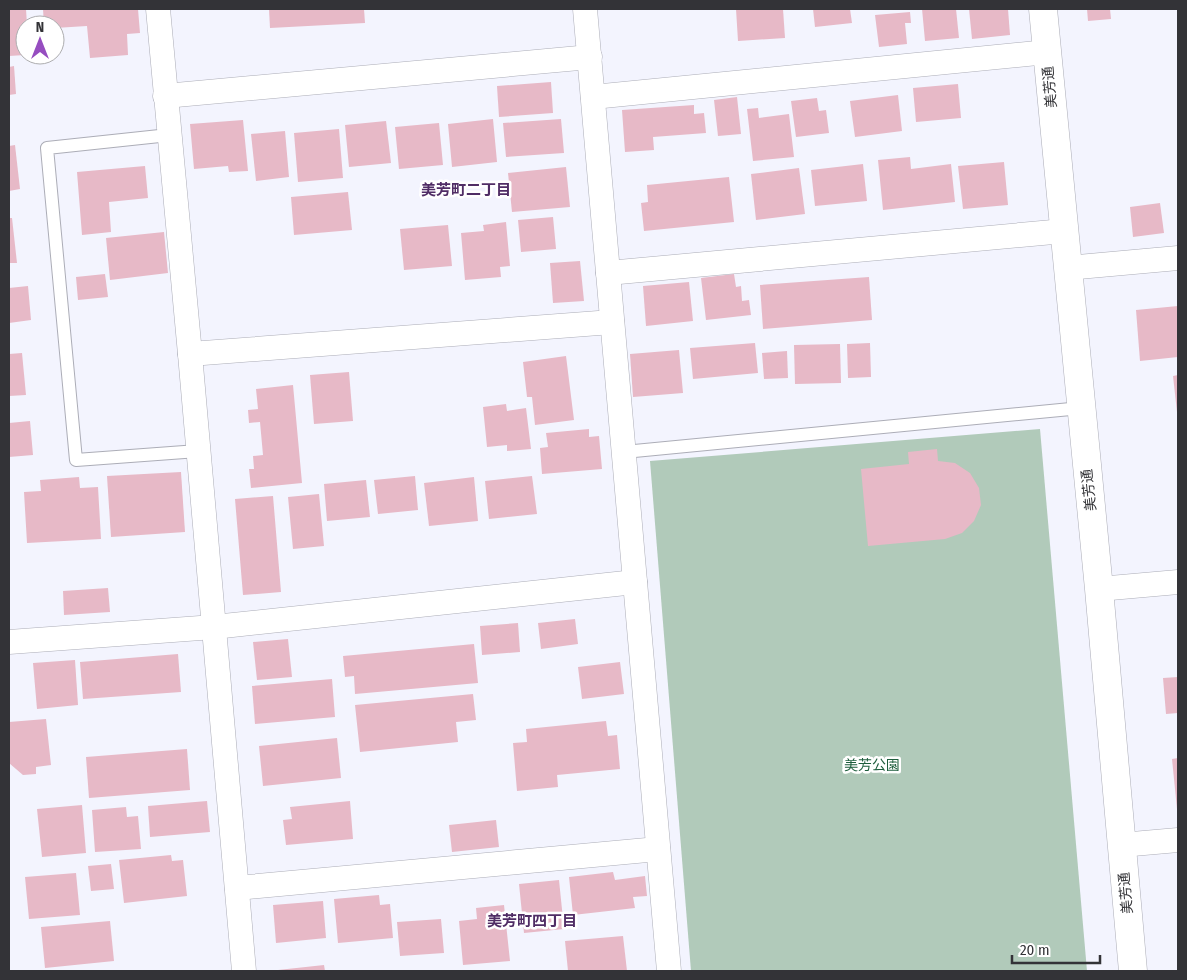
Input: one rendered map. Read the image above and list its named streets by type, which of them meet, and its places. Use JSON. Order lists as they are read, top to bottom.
{
  "streets": {
    "street": ["美芳通"]
  },
  "districts": ["美芳町二丁目", "美芳町四丁目"],
  "parks": ["美芳公園"],
  "scale_bar": "20 m",
  "north": "top"
}
